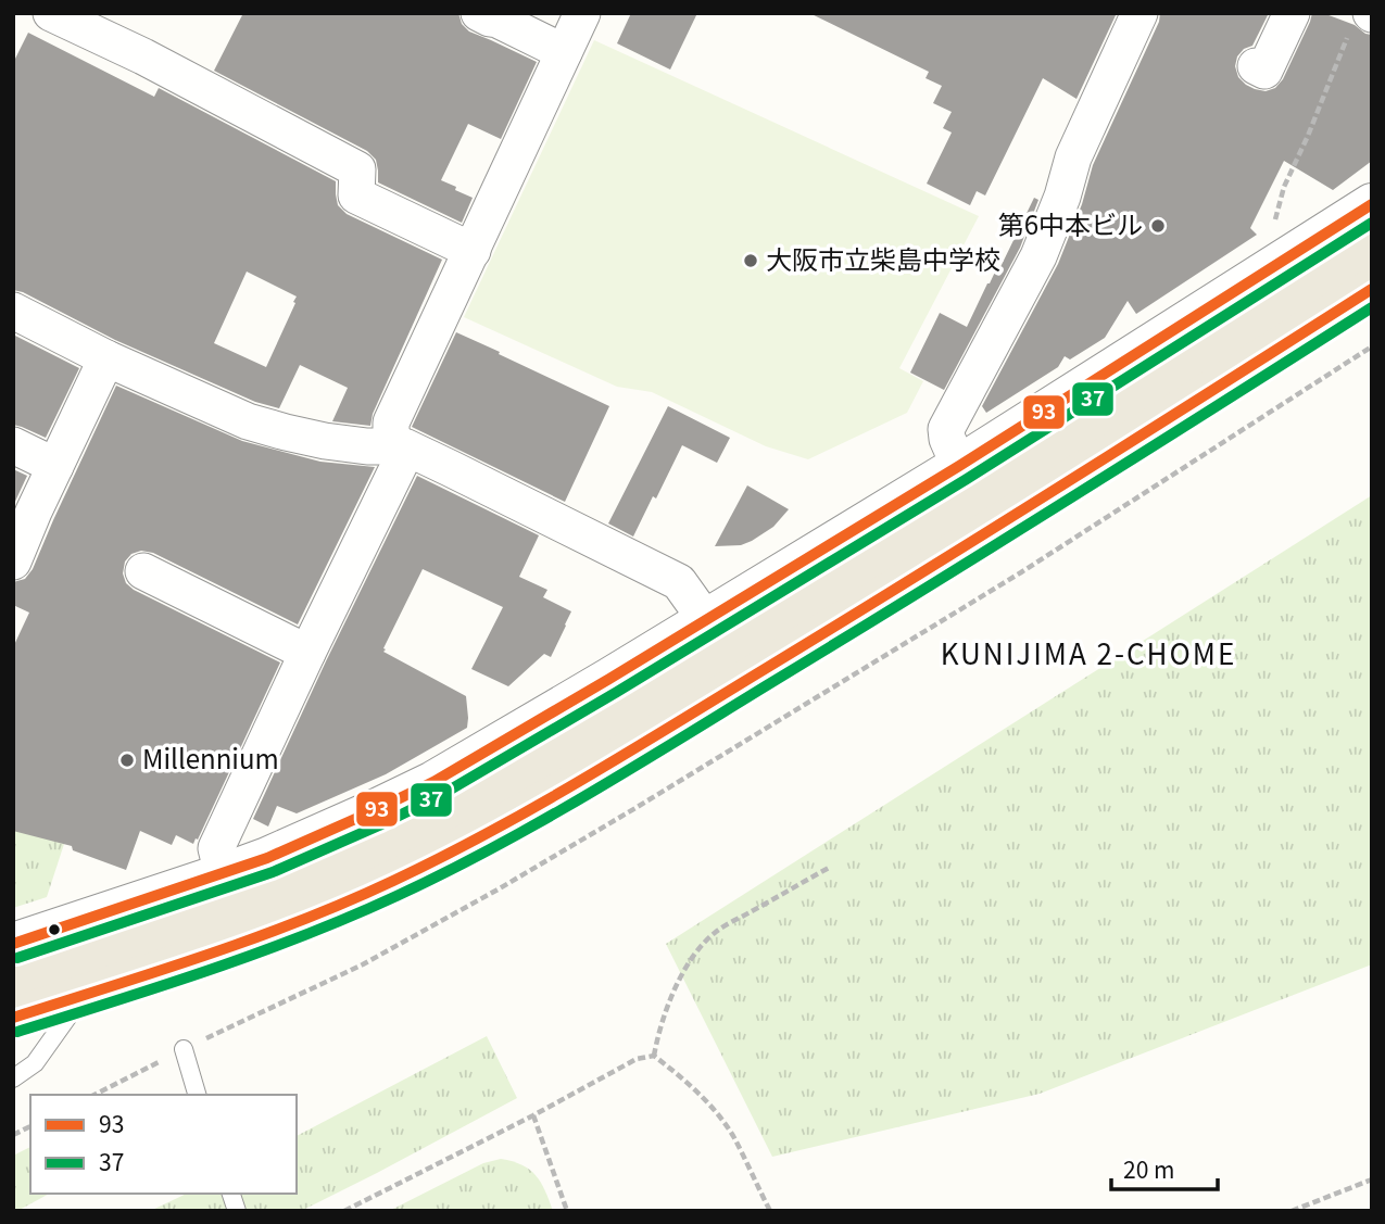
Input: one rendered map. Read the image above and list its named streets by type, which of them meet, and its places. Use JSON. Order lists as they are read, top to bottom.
{
  "districts": ["KUNIJIMA 2-CHOME"],
  "places": ["第6中本ビル", "大阪市立柴島中学校", "Millennium"],
  "lines": ["transit line 93", "transit line 37"],
  "legend": ["93", "37"],
  "scale_bar": "20 m"
}
